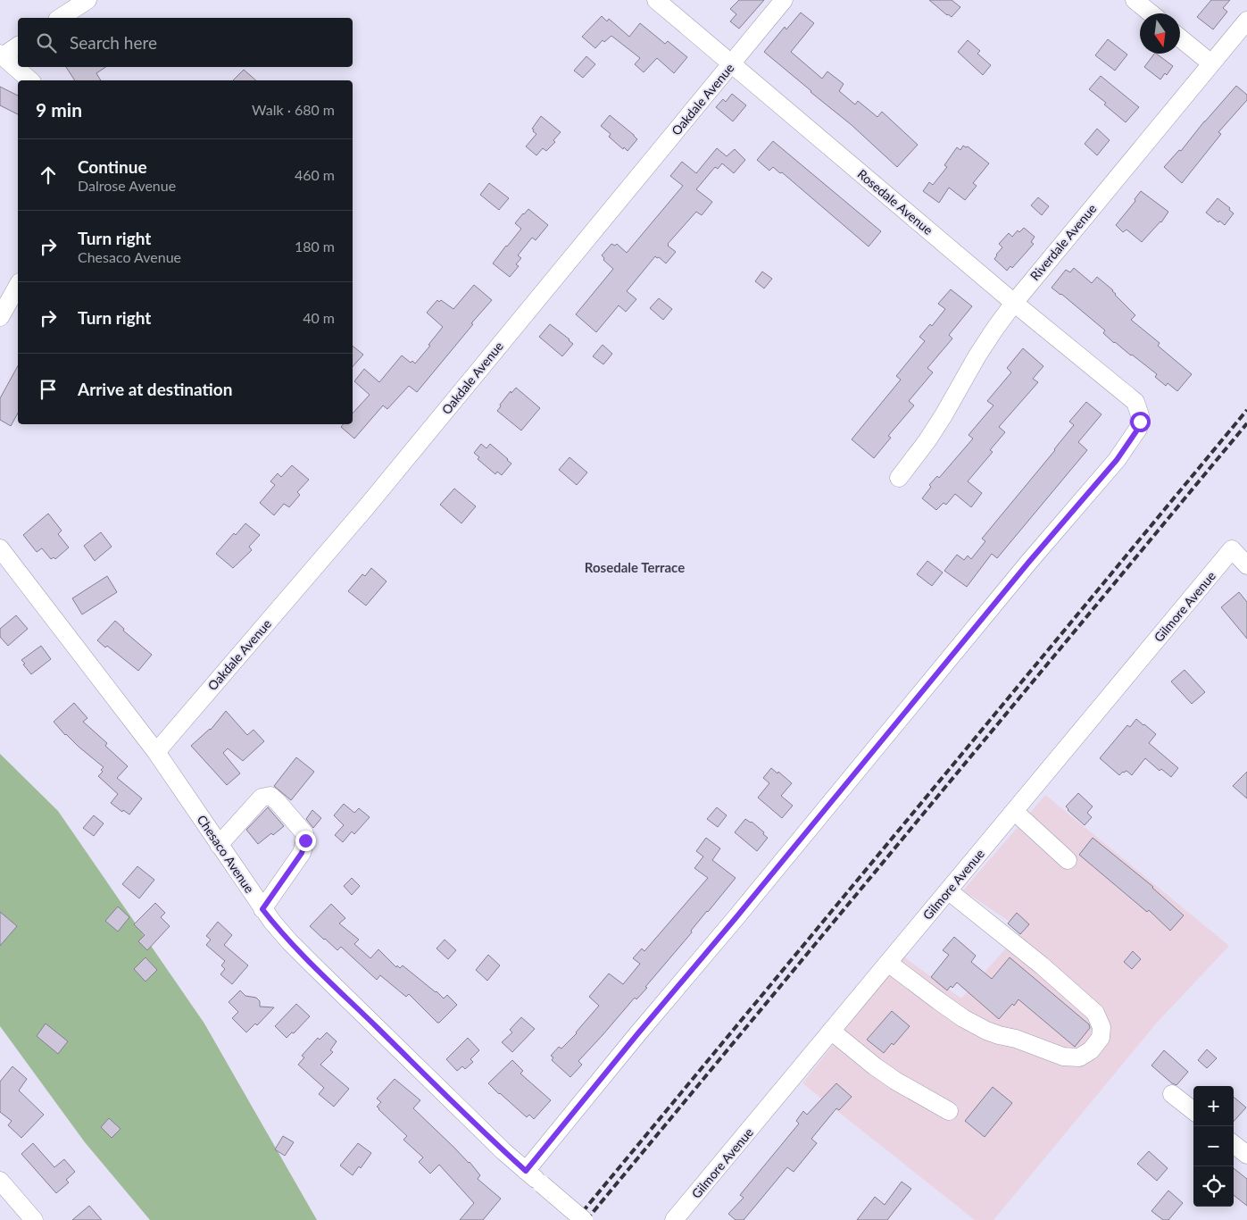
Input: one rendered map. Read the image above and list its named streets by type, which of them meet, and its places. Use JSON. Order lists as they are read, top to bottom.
{
  "streets": {
    "street": [
      "Oakdale Avenue",
      "Rosedale Avenue",
      "Riverdale Avenue",
      "Gilmore Avenue",
      "Chesaco Avenue"
    ]
  },
  "crossings": [
    ["Oakdale Avenue", "Rosedale Avenue"],
    ["Oakdale Avenue", "Chesaco Avenue"],
    ["Rosedale Avenue", "Riverdale Avenue"],
    ["Rosedale Avenue", "Chesaco Avenue"]
  ],
  "districts": ["Rosedale Terrace"],
  "north": "bottom",
  "page": {
    "search": "Search here",
    "heading": ["9 min", "Walk · 680 m"],
    "list": [
      ["Continue", "Dalrose Avenue", "460 m"],
      ["Turn right", "Chesaco Avenue", "180 m"],
      ["Turn right", "40 m"],
      "Arrive at destination"
    ],
    "map_buttons": ["+", "−"]
  }
}
